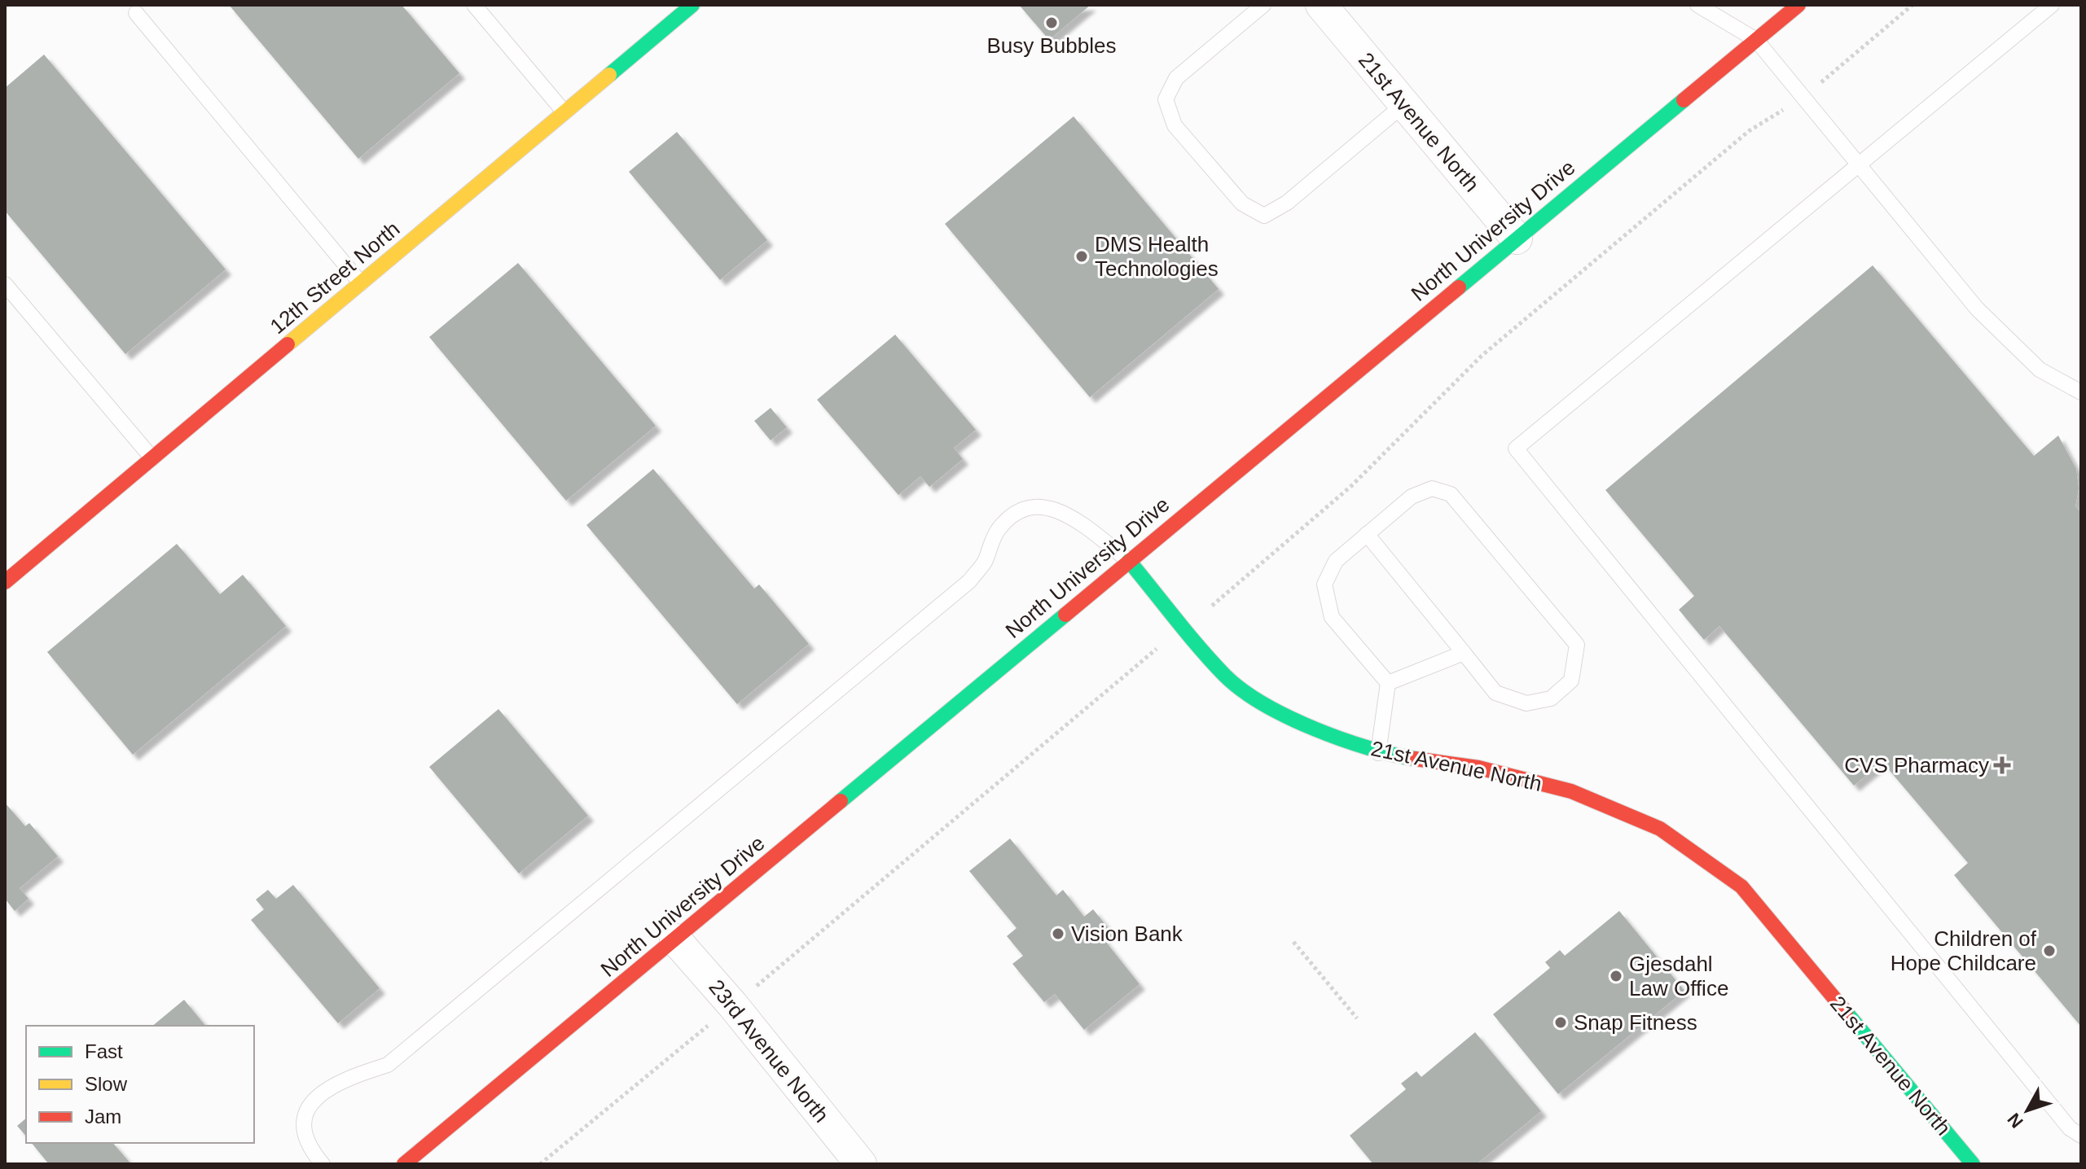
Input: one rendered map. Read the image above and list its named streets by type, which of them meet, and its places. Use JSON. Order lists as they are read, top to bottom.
{
  "streets": {
    "street": [
      "21st Avenue North",
      "North University Drive",
      "12th Street North",
      "23rd Avenue North"
    ]
  },
  "crossings": [
    ["21st Avenue North", "North University Drive"],
    ["North University Drive", "23rd Avenue North"]
  ],
  "places": {
    "other": [
      "Busy Bubbles",
      "DMS Health Technologies",
      "Vision Bank",
      "Children of Hope Childcare",
      "Gjesdahl Law Office",
      "Snap Fitness"
    ],
    "health": ["CVS Pharmacy"]
  },
  "legend": ["Fast", "Slow", "Jam"],
  "north": "bottom left"
}
